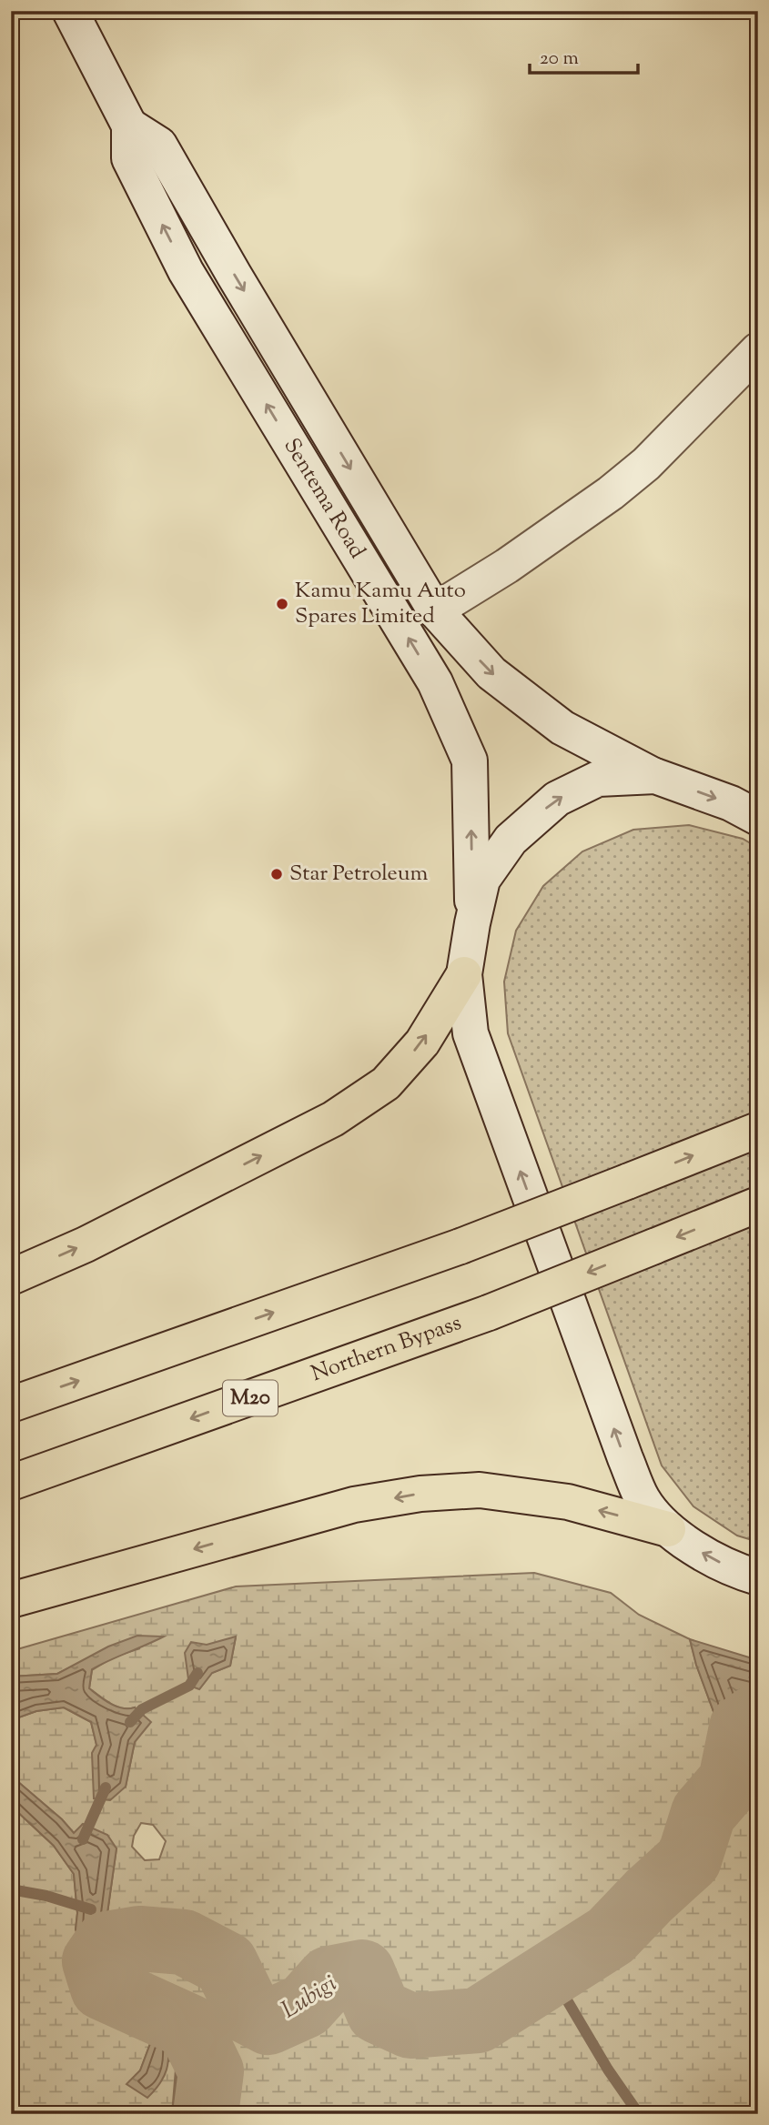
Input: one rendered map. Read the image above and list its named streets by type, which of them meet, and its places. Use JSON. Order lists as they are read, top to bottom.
{
  "streets": {
    "highway": ["Northern Bypass", "M20"],
    "main road": ["Sentema Road"]
  },
  "water": ["Lubigi"],
  "places": ["Kamu Kamu Auto Spares Limited", "Star Petroleum"],
  "scale_bar": "20 m"
}
